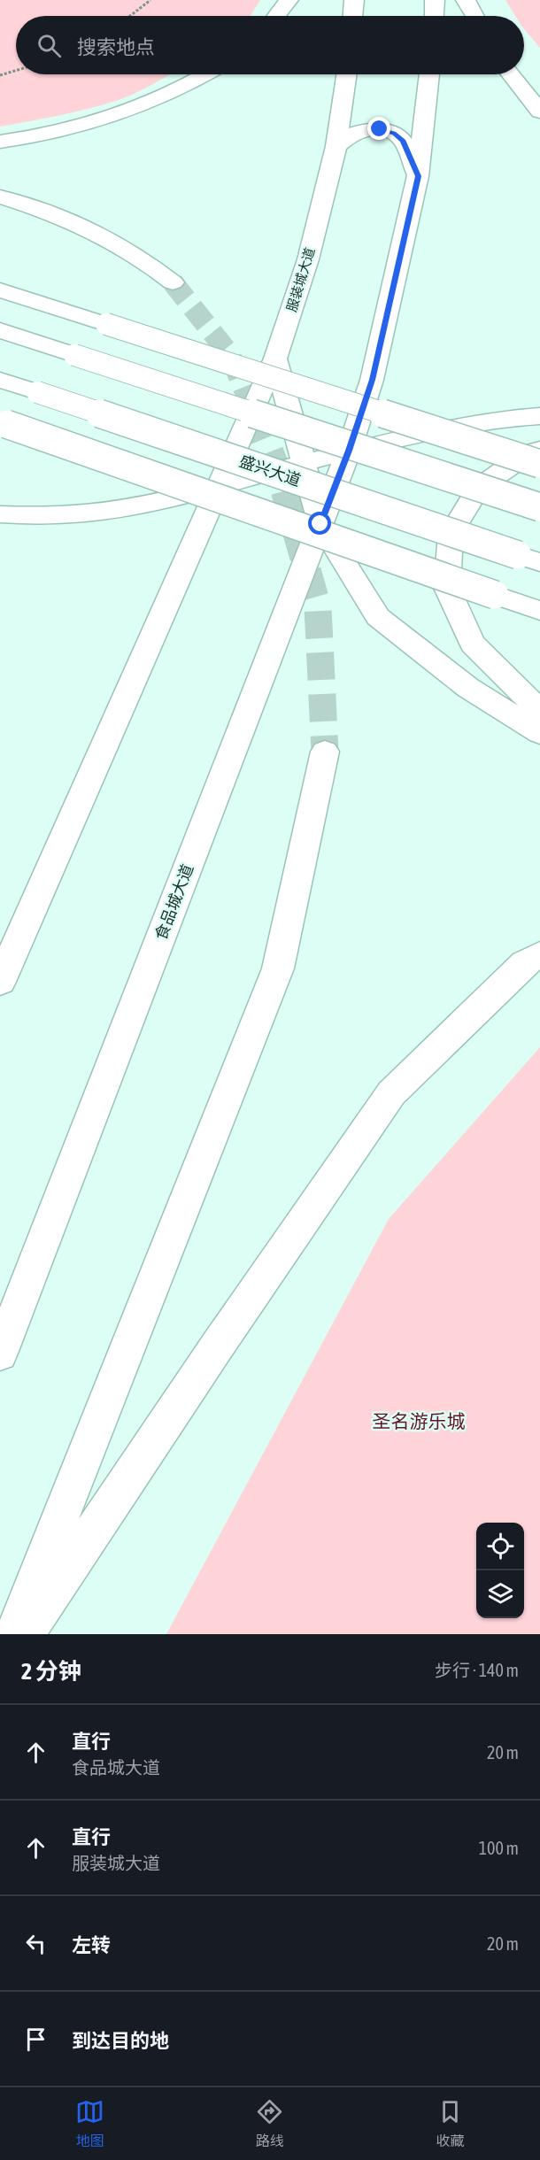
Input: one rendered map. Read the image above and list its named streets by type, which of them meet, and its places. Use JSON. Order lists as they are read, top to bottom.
{
  "streets": {
    "main road": ["服装城大道", "盛兴大道", "食品城大道"]
  },
  "parks": ["圣名游乐城"],
  "page": {
    "search": "搜索地点",
    "heading": ["2 分钟", "步行 · 140 m"],
    "list": [
      ["直行", "食品城大道", "20 m"],
      ["直行", "服装城大道", "100 m"],
      ["左转", "20 m"],
      "到达目的地"
    ],
    "nav": ["地图", "路线", "收藏"]
  }
}
